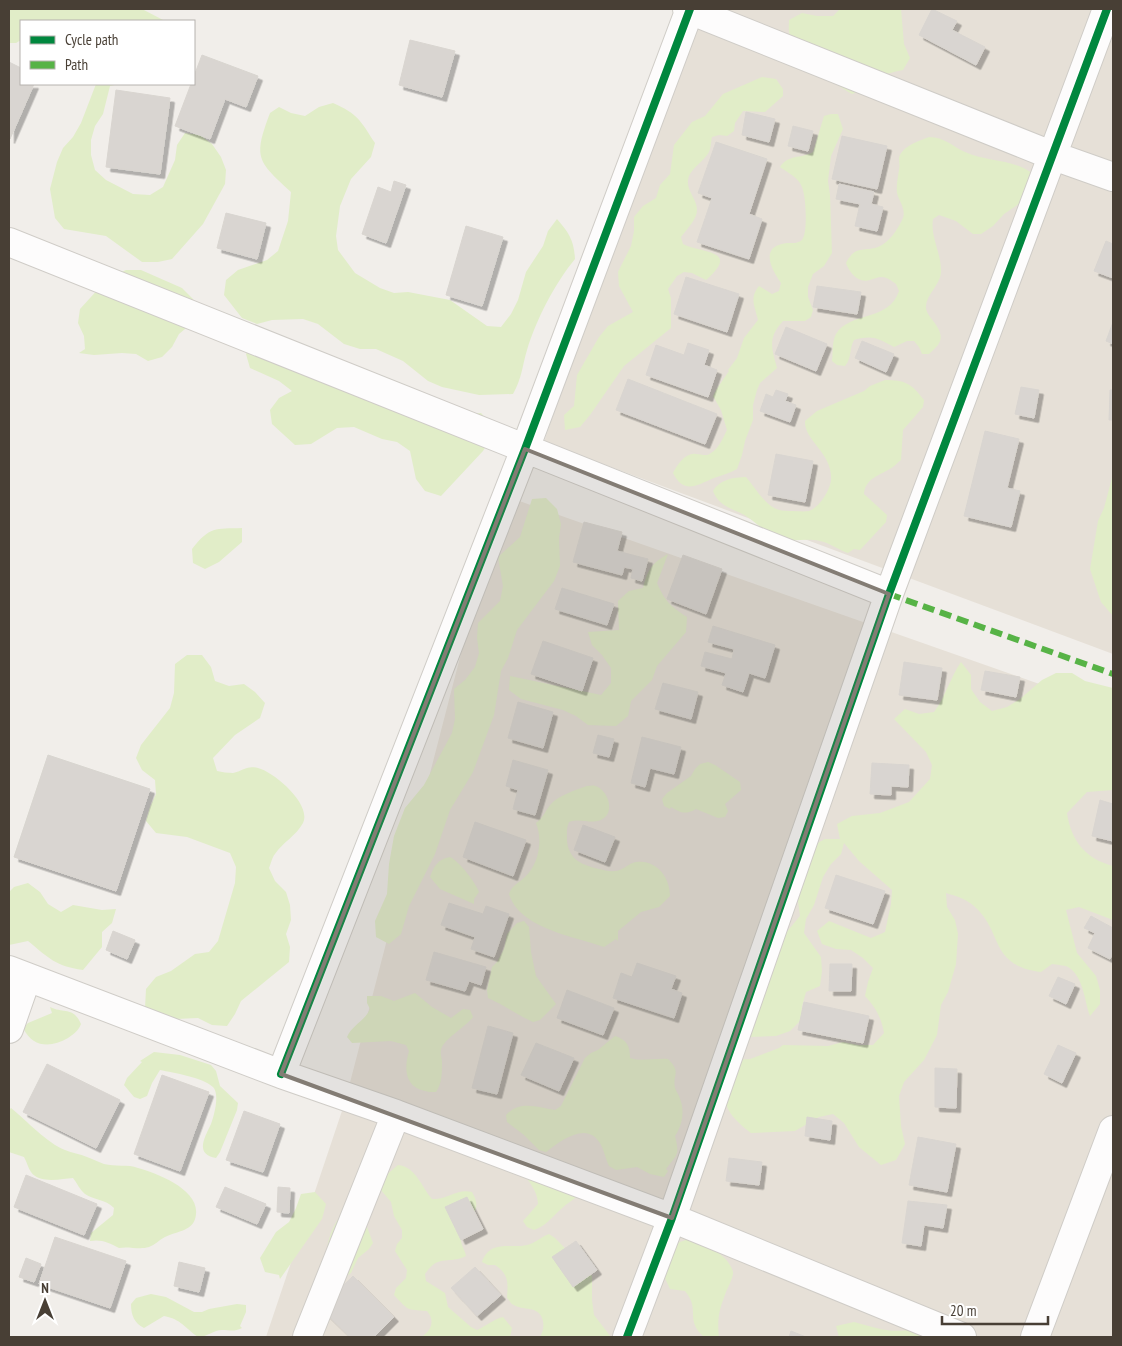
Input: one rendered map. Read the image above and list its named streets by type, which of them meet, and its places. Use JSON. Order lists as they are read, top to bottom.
{
  "legend": ["Cycle path", "Path"],
  "scale_bar": "20 m",
  "north": "top"
}
